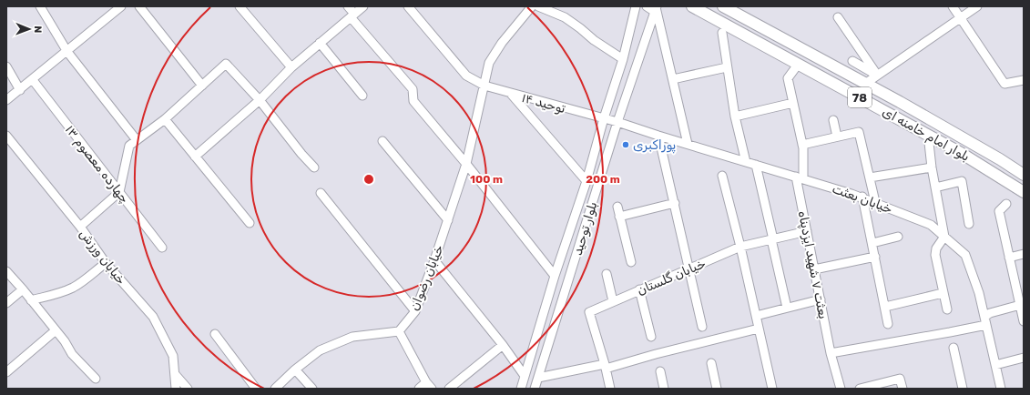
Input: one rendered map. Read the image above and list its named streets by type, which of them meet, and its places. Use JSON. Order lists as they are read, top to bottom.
{
  "streets": {
    "main road": ["78", "بلوار امام خامنه ای"],
    "street": [
      "توحید ۱۴",
      "چهارده معصوم ۱۳",
      "خیابان بعثت",
      "بلوار توحید",
      "خیابان ورزش",
      "بعثت ۷ شهید ایزدپناه",
      "خیابان گلستان",
      "خیابان رضوان"
    ]
  },
  "crossings": [
    ["توحید ۱۴", "خیابان بعثت"],
    ["توحید ۱۴", "بلوار توحید"],
    ["توحید ۱۴", "خیابان رضوان"],
    ["بلوار امام خامنه ای", "بعثت ۷ شهید ایزدپناه"],
    ["خیابان بعثت", "بلوار توحید"],
    ["خیابان بعثت", "بعثت ۷ شهید ایزدپناه"],
    ["بعثت ۷ شهید ایزدپناه", "خیابان گلستان"]
  ],
  "places": ["پوراکبری"],
  "north": "right",
  "rings": ["100 m", "200 m"]
}
